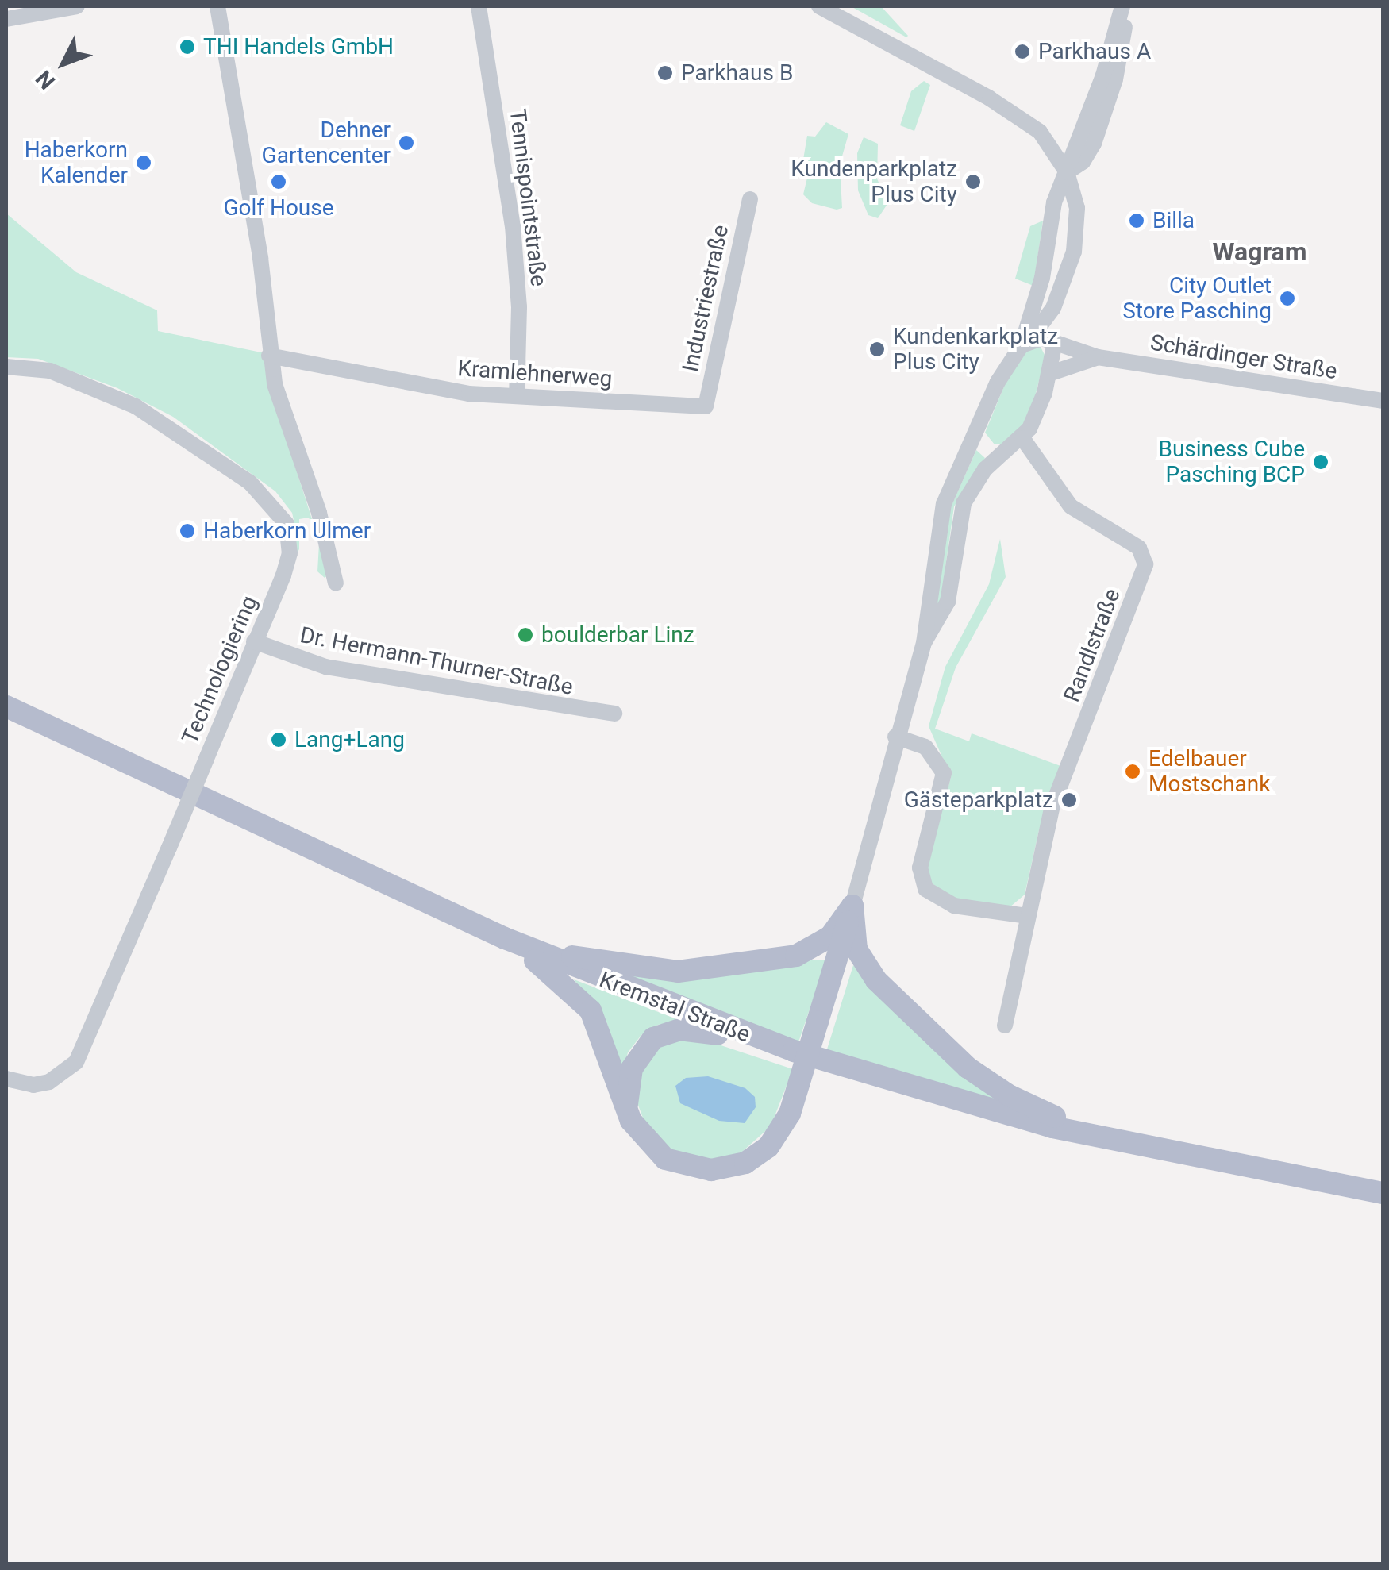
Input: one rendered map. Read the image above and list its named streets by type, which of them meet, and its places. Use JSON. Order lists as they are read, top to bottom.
{
  "streets": {
    "main road": ["Kremstal Straße"],
    "street": [
      "Tennispointstraße",
      "Industriestraße",
      "Schärdinger Straße",
      "Kramlehnerweg",
      "Randlstraße",
      "Dr. Hermann-Thurner-Straße",
      "Technologiering"
    ]
  },
  "crossings": [
    ["Tennispointstraße", "Kramlehnerweg"],
    ["Industriestraße", "Kramlehnerweg"],
    ["Dr. Hermann-Thurner-Straße", "Technologiering"]
  ],
  "districts": ["Wagram"],
  "places": [
    "THI Handels GmbH",
    "Parkhaus A",
    "Parkhaus B",
    "Dehner Gartencenter",
    "Haberkorn Kalender",
    "Golf House",
    "Kundenparkplatz Plus City",
    "Billa",
    "City Outlet Store Pasching",
    "Kundenkarkplatz Plus City",
    "Business Cube Pasching BCP",
    "Haberkorn Ulmer",
    "boulderbar Linz",
    "Lang+Lang",
    "Edelbauer Mostschank",
    "Gästeparkplatz"
  ],
  "north": "bottom left"
}
